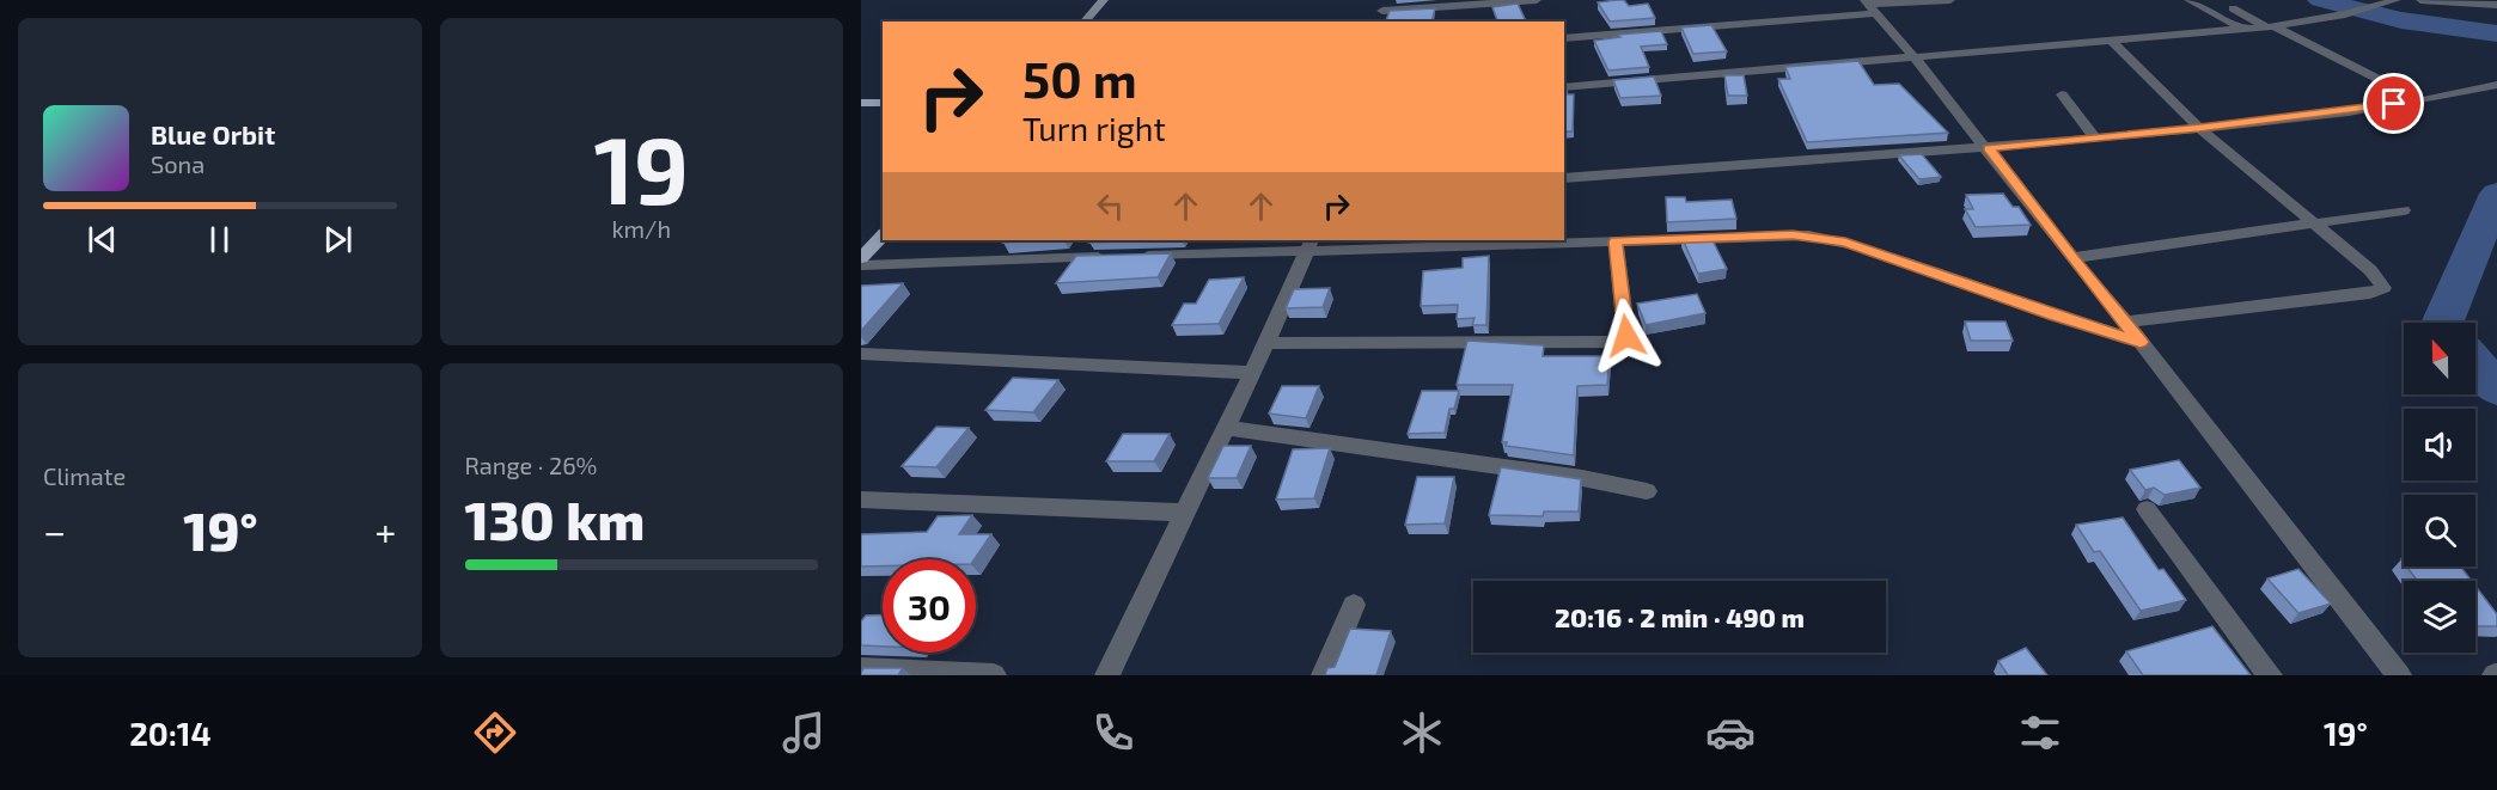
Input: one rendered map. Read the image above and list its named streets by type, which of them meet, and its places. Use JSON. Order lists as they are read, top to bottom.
{
  "north": "top",
  "page": {
    "tile": [
      ["19", "km/h"],
      "Climate",
      ["Range · 26%", "130 km"]
    ],
    "turn": ["50 m", "Turn right"],
    "song": ["Blue Orbit", "Sona"],
    "heat": ["−", "19°", "+"],
    "limit": "30",
    "trip": "20:16 · 2 min · 490 m",
    "tabs": ["20:14", "19°"]
  }
}
